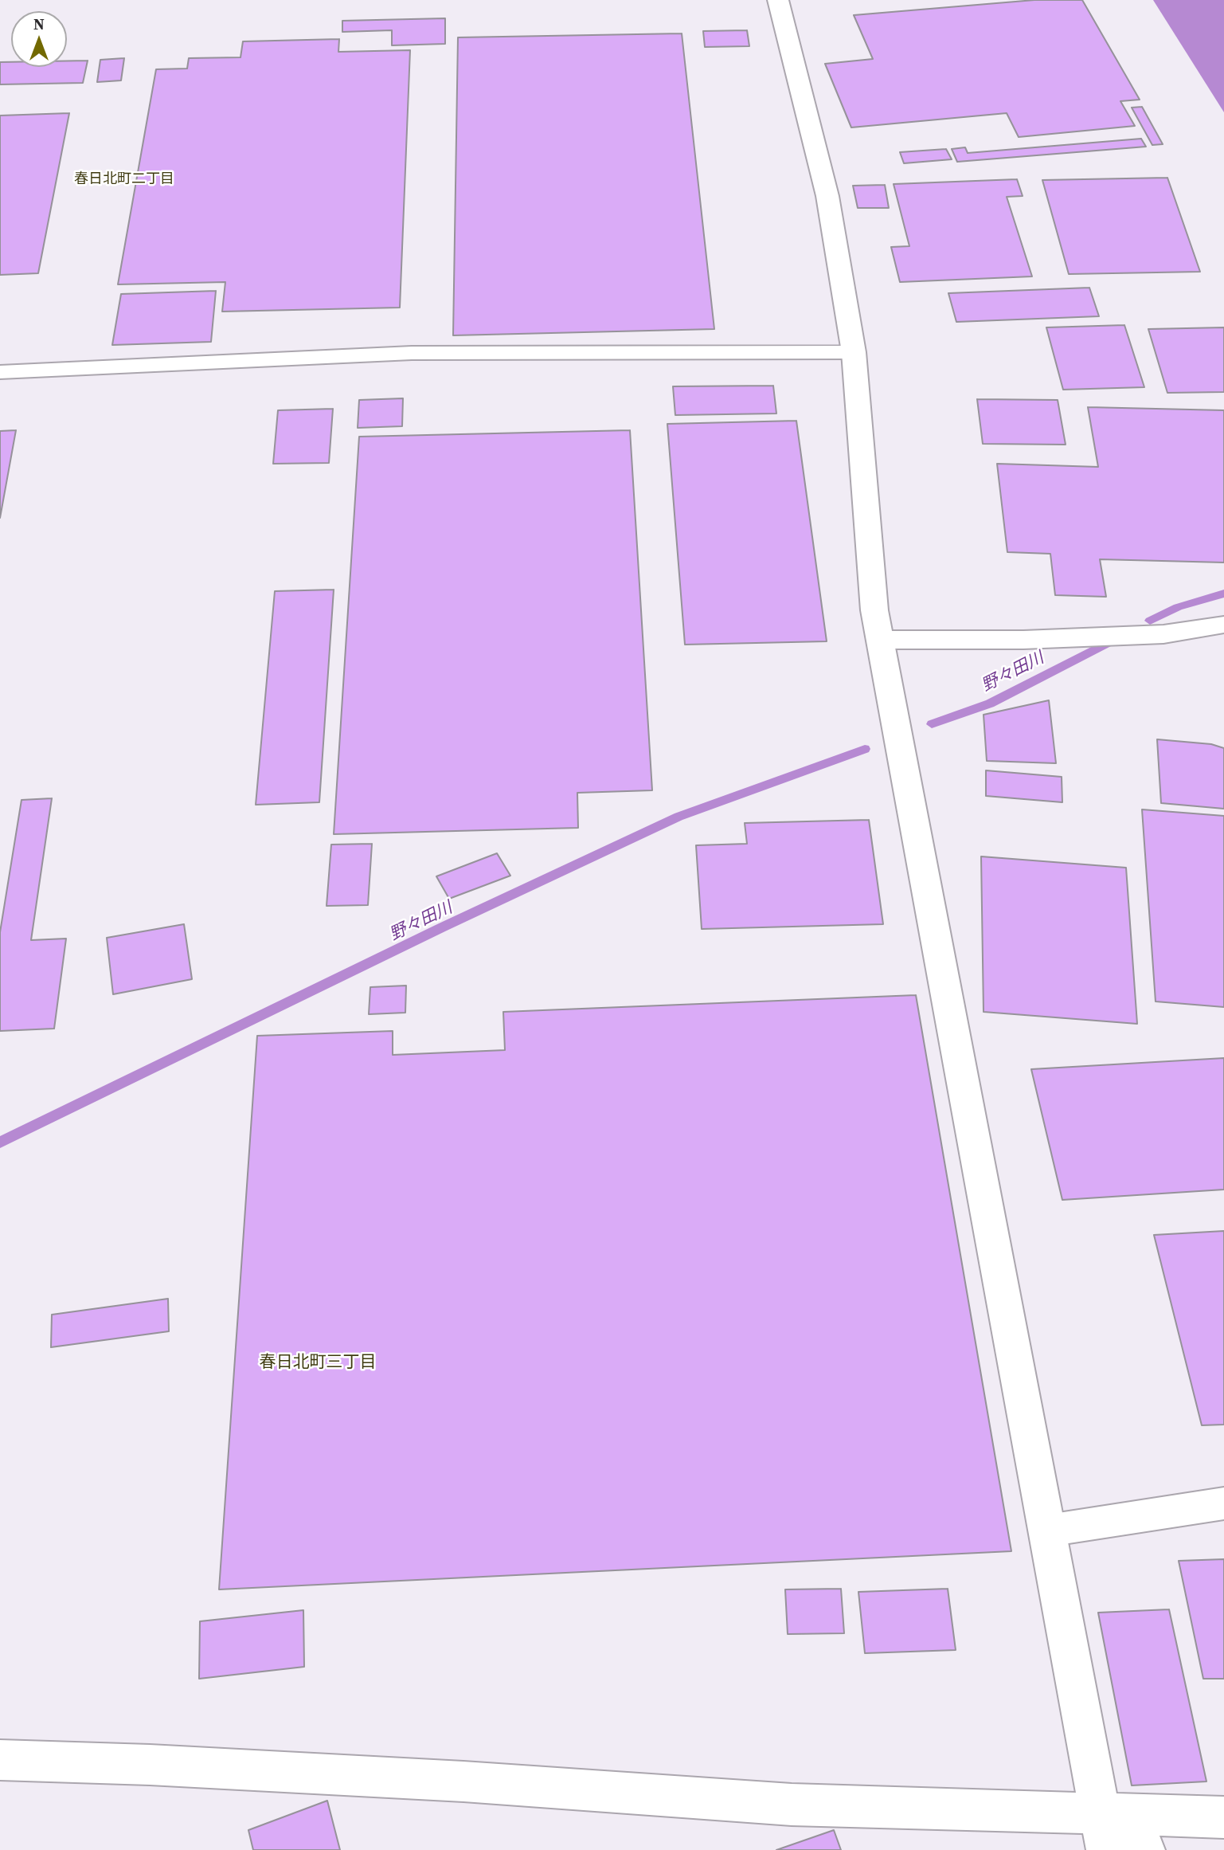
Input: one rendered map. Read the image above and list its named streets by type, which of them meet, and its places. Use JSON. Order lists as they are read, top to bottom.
{
  "districts": ["春日北町二丁目", "春日北町三丁目"],
  "water": ["野々田川"],
  "north": "top"
}
